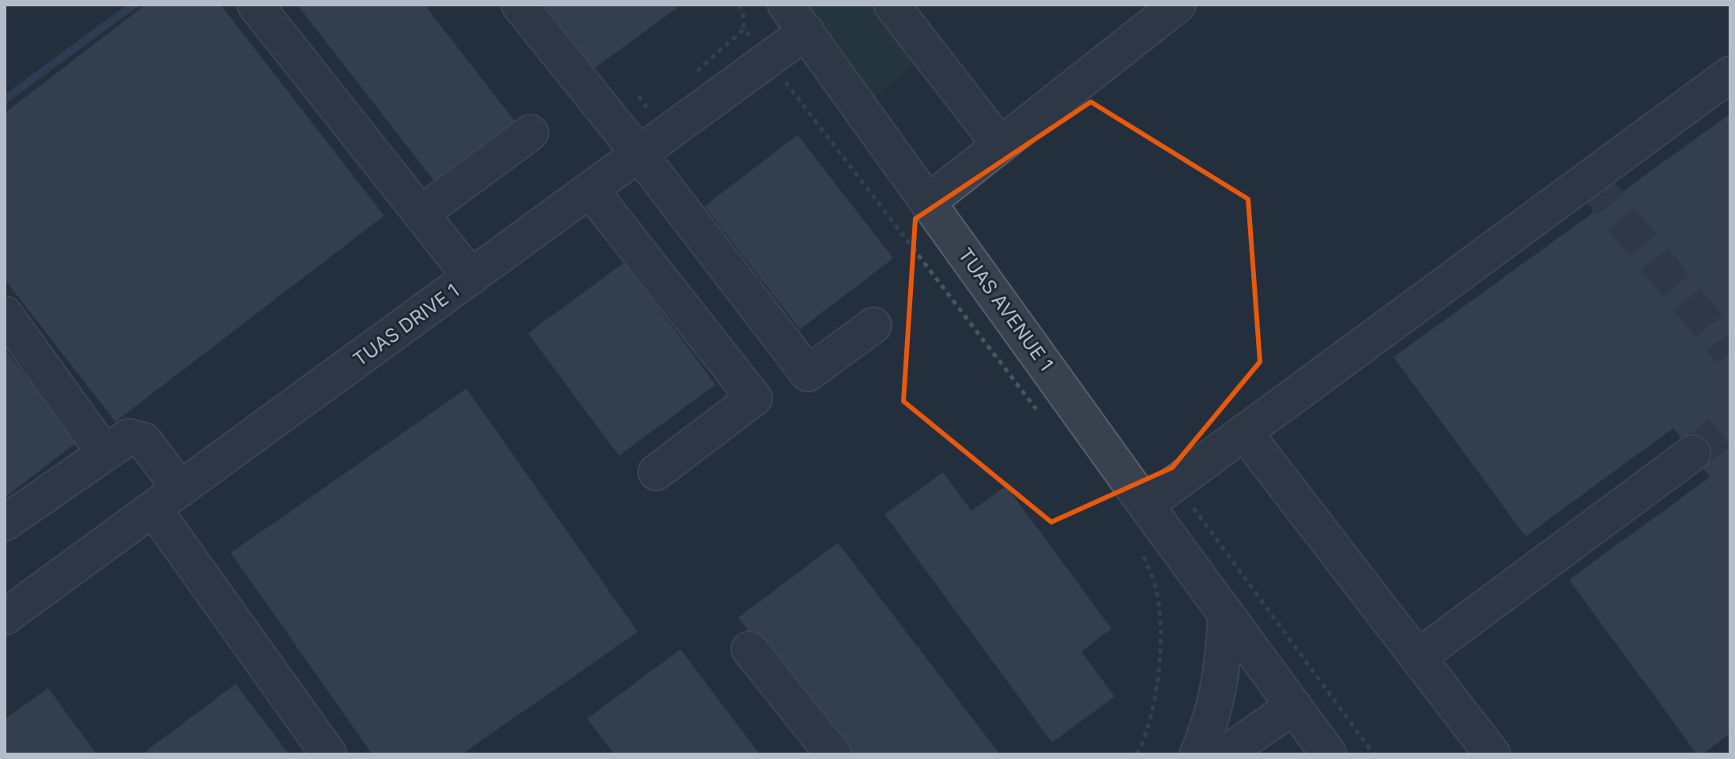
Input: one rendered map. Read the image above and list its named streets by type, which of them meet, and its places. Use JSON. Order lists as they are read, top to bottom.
{
  "streets": {
    "street": ["TUAS AVENUE 1", "TUAS DRIVE 1"]
  },
  "crossings": [
    ["TUAS AVENUE 1", "TUAS DRIVE 1"]
  ]
}
